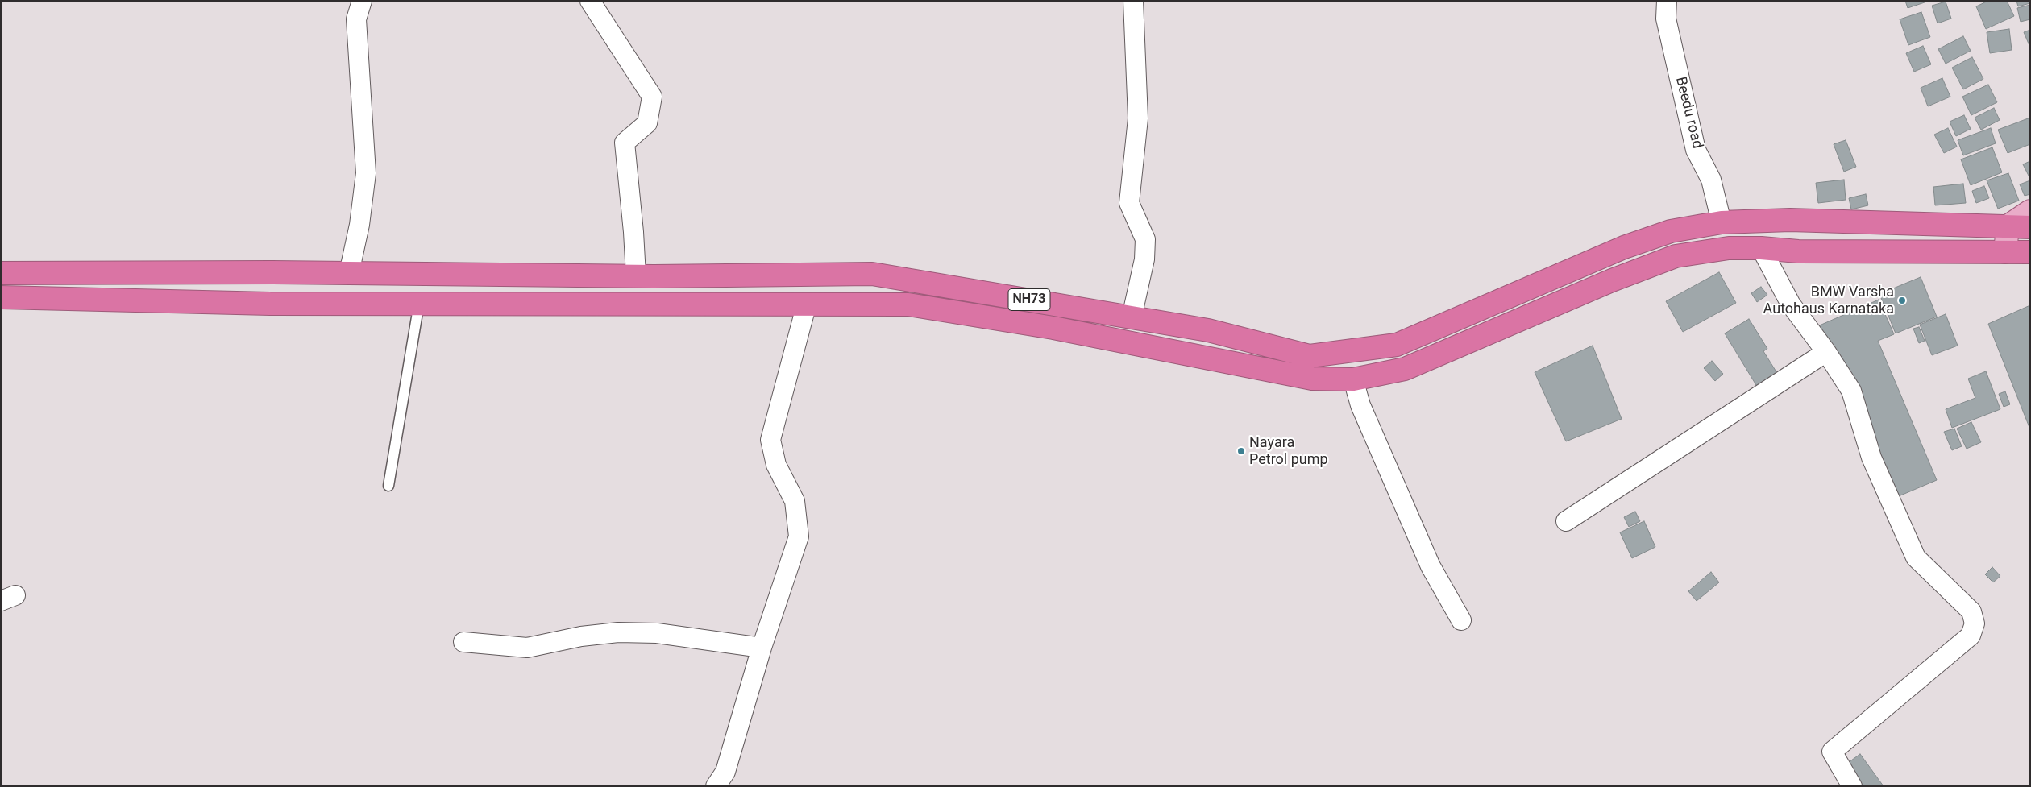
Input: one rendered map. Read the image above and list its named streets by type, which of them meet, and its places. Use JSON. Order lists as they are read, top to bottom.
{
  "streets": {
    "highway": ["NH73"],
    "street": ["Beedu road"]
  },
  "crossings": [
    ["Beedu road", "NH73"]
  ],
  "places": ["BMW Varsha Autohaus Karnataka", "Nayara Petrol pump"]
}
